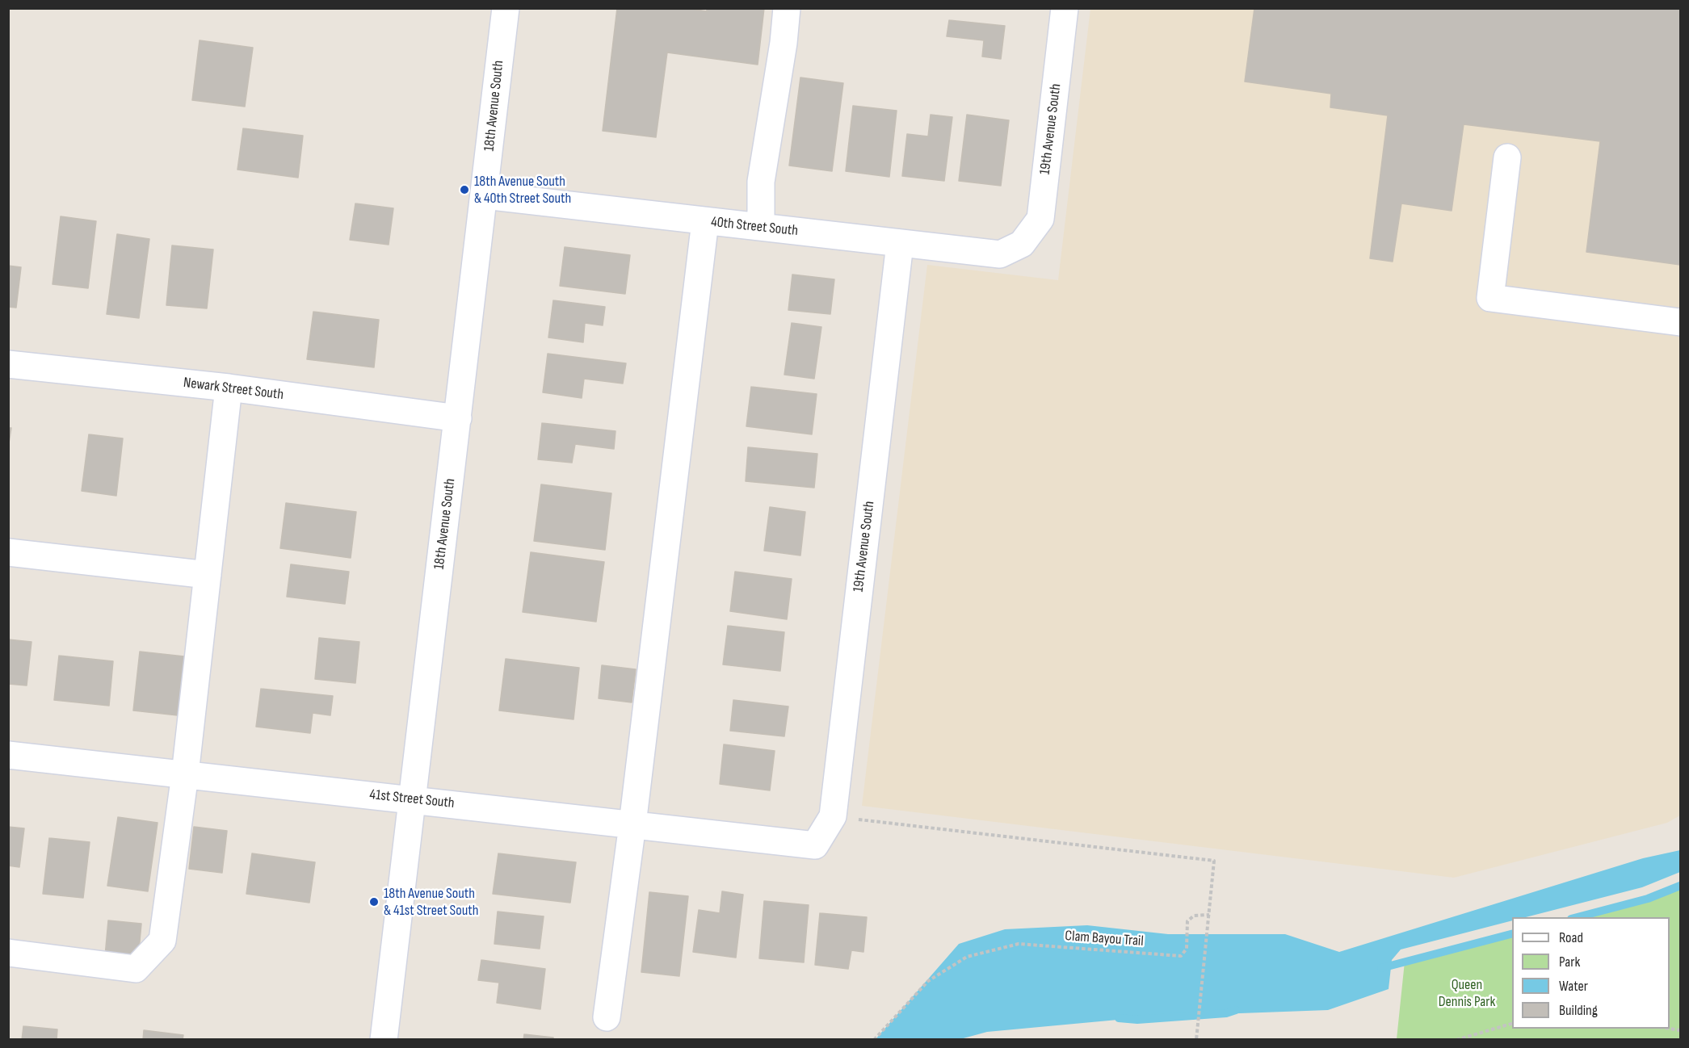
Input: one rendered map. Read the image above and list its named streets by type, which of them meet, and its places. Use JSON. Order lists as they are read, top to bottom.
{
  "streets": {
    "street": [
      "18th Avenue South",
      "19th Avenue South",
      "40th Street South",
      "Newark Street South",
      "41st Street South"
    ],
    "path": ["Clam Bayou Trail"]
  },
  "crossings": [
    ["18th Avenue South", "40th Street South"],
    ["18th Avenue South", "Newark Street South"],
    ["18th Avenue South", "41st Street South"],
    ["19th Avenue South", "40th Street South"],
    ["19th Avenue South", "41st Street South"]
  ],
  "parks": ["Queen Dennis Park"],
  "places": ["18th Avenue South & 40th Street South", "18th Avenue South & 41st Street South"],
  "legend": [
    "Road",
    "Park",
    "Water",
    "Building"
  ]
}
